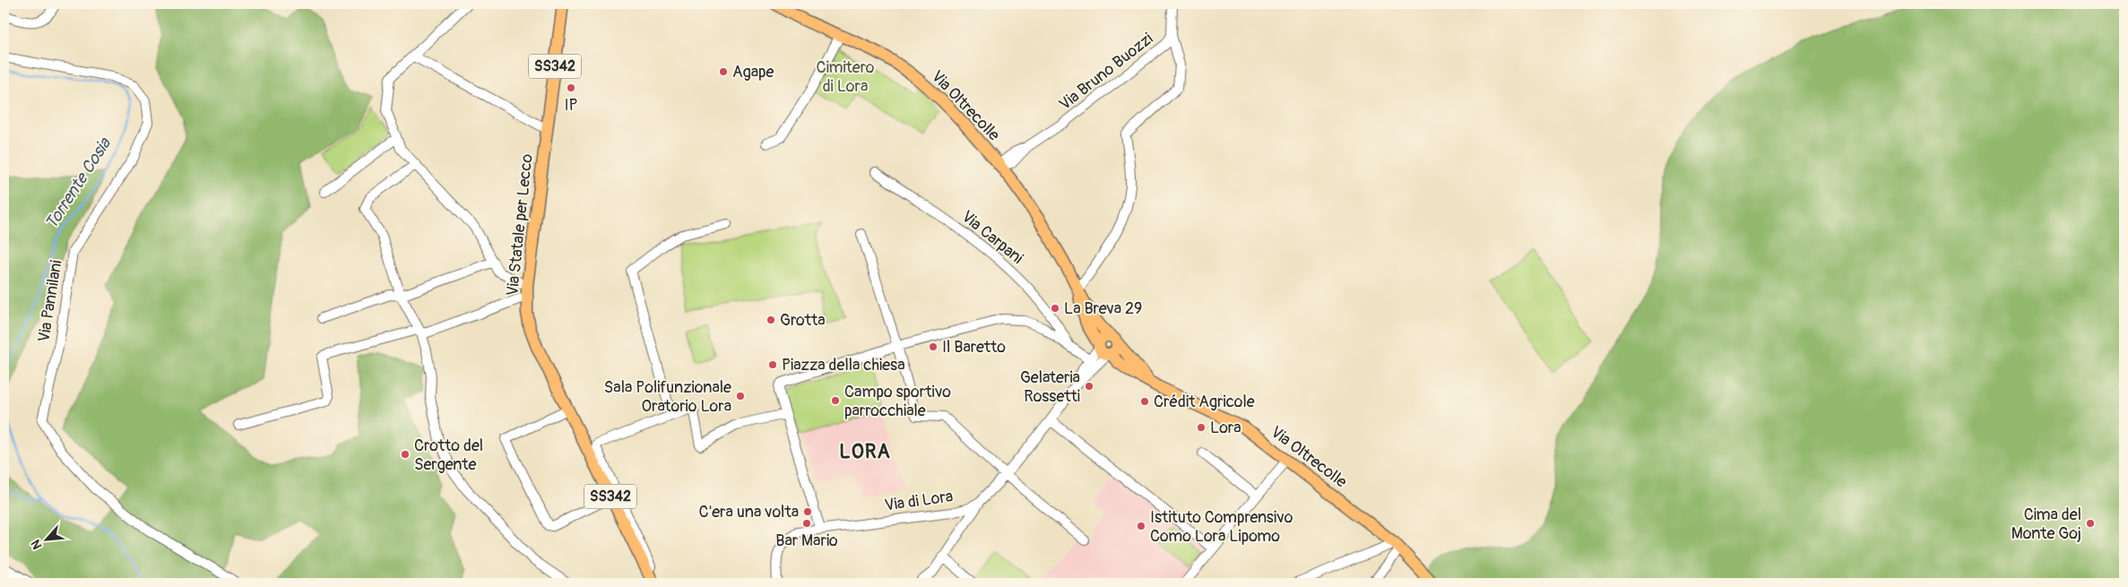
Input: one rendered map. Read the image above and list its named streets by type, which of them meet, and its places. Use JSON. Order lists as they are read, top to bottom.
{
  "streets": {
    "main road": ["SS342", "Via Oltrecolle", "Via Statale per Lecco"],
    "street": [
      "Via Bruno Buozzi",
      "Via Carpani",
      "Via Pannilani",
      "Via di Lora"
    ]
  },
  "crossings": [
    ["Via Bruno Buozzi", "Via Oltrecolle"],
    ["Via Oltrecolle", "Via di Lora"]
  ],
  "districts": ["LORA"],
  "water": ["Torrente Cosia"],
  "parks": ["Cimitero di Lora"],
  "places": [
    "Agape",
    "IP",
    "La Breva 29",
    "Grotta",
    "Il Baretto",
    "Piazza della chiesa",
    "Gelateria Rossetti",
    "Sala Polifunzionale Oratorio Lora",
    "Campo sportivo parrocchiale",
    "Crédit Agricole",
    "Lora",
    "Crotto del Sergente",
    "C'era una volta",
    "Bar Mario",
    "Cima del Monte Goj",
    "Istituto Comprensivo Como Lora Lipomo"
  ],
  "north": "bottom left"
}
